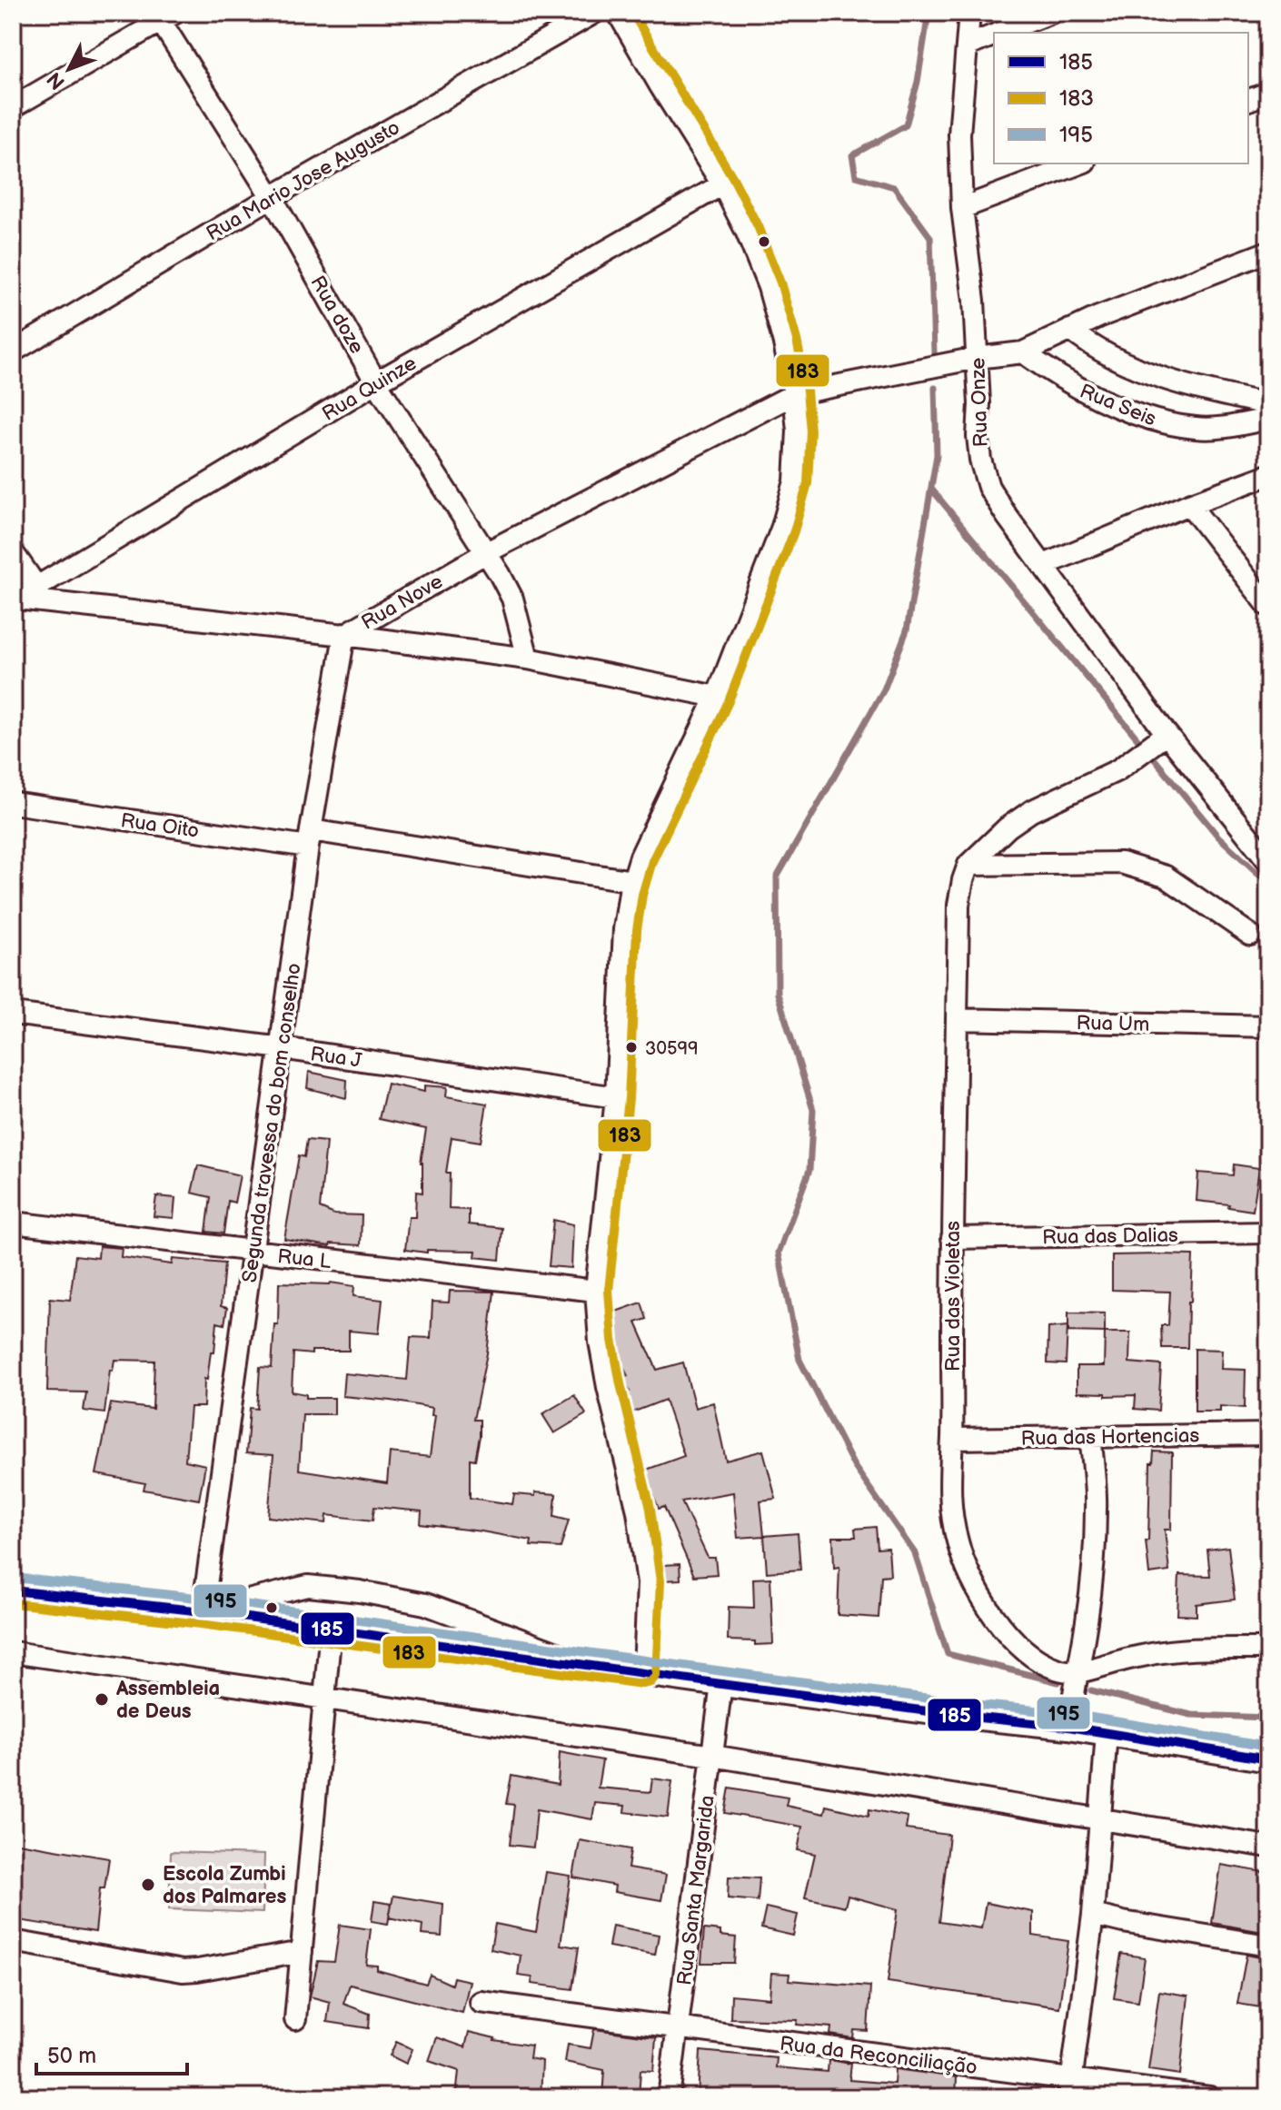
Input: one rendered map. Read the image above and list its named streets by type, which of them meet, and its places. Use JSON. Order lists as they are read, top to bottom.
{
  "streets": {
    "street": [
      "Rua Mario Jose Augusto",
      "Rua doze",
      "Rua Quinze",
      "Rua Onze",
      "Rua Seis",
      "Rua Nove",
      "Rua Oito",
      "Rua Um",
      "Rua J",
      "Segunda travessa do bom conselho",
      "Rua das Dalias",
      "Rua L",
      "Rua das Violetas",
      "Rua das Hortencias",
      "Rua Santa Margarida",
      "Rua da Reconciliação"
    ]
  },
  "crossings": [
    ["Rua Mario Jose Augusto", "Rua doze"],
    ["Rua doze", "Rua Quinze"],
    ["Rua doze", "Rua Nove"],
    ["Rua Onze", "Rua Nove"],
    ["Rua Nove", "Segunda travessa do bom conselho"],
    ["Rua Oito", "Segunda travessa do bom conselho"],
    ["Rua Um", "Rua das Violetas"],
    ["Rua J", "Segunda travessa do bom conselho"],
    ["Segunda travessa do bom conselho", "Rua L"],
    ["Rua das Dalias", "Rua das Violetas"],
    ["Rua das Violetas", "Rua das Hortencias"],
    ["Rua Santa Margarida", "Rua da Reconciliação"]
  ],
  "places": ["30599", "Assembleia de Deus", "Escola Zumbi dos Palmares"],
  "lines": ["transit line 183", "transit line 195", "transit line 185"],
  "legend": ["185", "183", "195"],
  "scale_bar": "50 m",
  "north": "bottom left"
}
